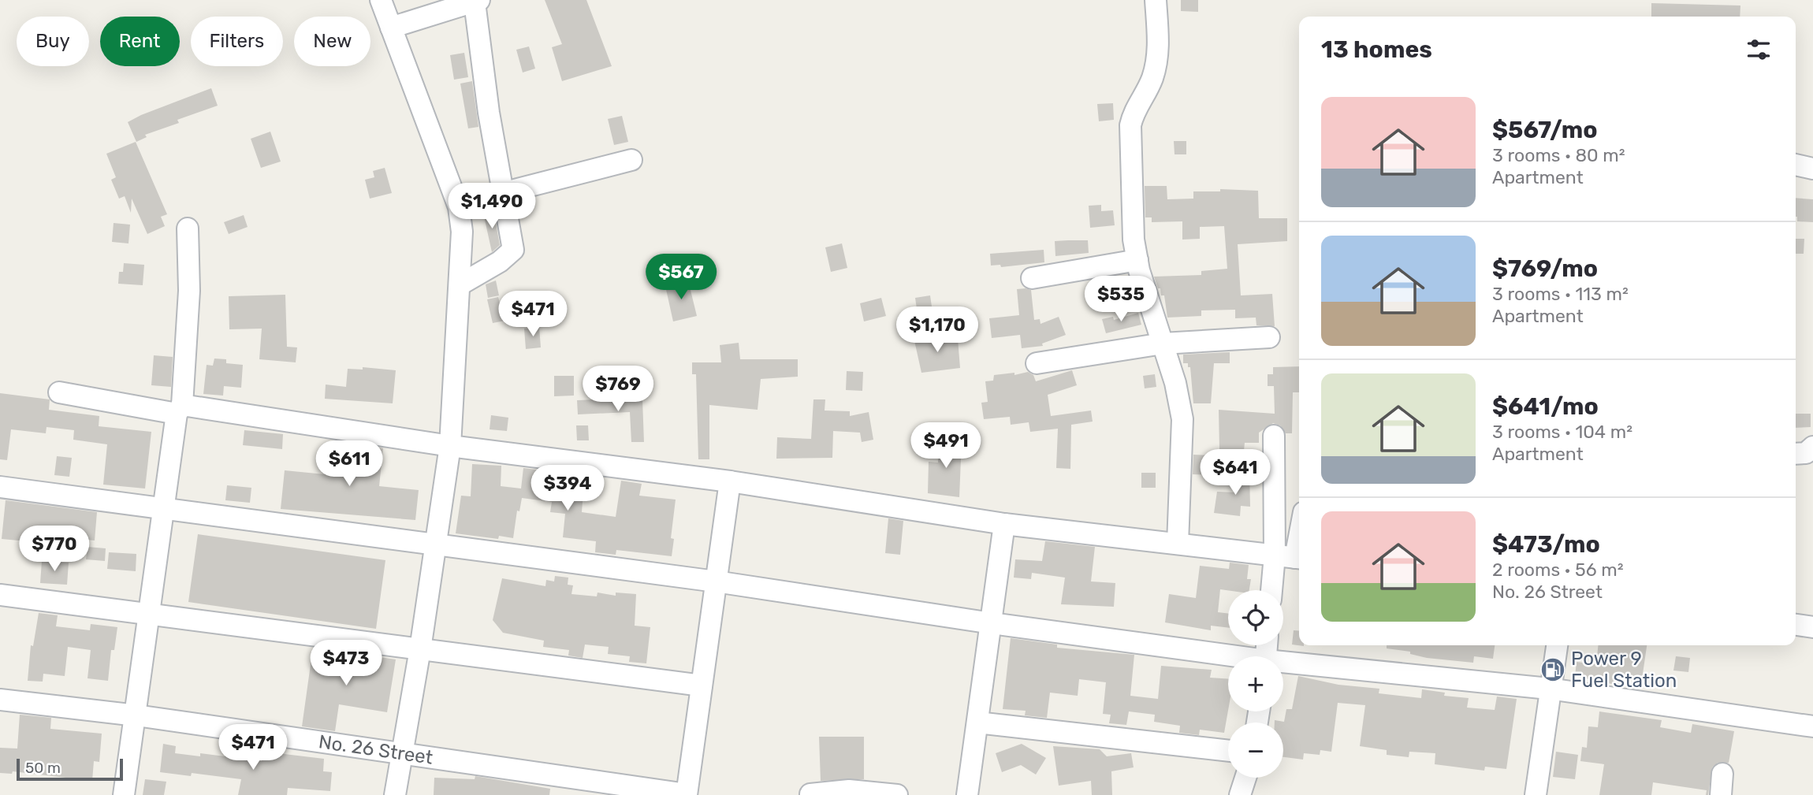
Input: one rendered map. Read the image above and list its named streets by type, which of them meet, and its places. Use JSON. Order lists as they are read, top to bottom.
{
  "streets": {
    "street": ["No. 26 Street"]
  },
  "places": {
    "fuel station": ["Power 9 Fuel Station"]
  },
  "scale_bar": "50 m",
  "page": {
    "chip": [
      "Buy",
      "Rent",
      "Filters",
      "New"
    ],
    "heading": "13 homes",
    "list": [
      {
        "name": "$567/mo",
        "note": "3 rooms · 80 m² · Apartment"
      },
      {
        "name": "$769/mo",
        "note": "3 rooms · 113 m² · Apartment"
      },
      {
        "name": "$641/mo",
        "note": "3 rooms · 104 m² · Apartment"
      },
      {
        "name": "$473/mo",
        "note": "2 rooms · 56 m² · No. 26 Street"
      }
    ],
    "price": [
      "$1,490",
      "$567",
      "$535",
      "$471",
      "$1,170",
      "$769",
      "$491",
      "$611",
      "$641",
      "$394",
      "$770",
      "$473",
      "$471"
    ],
    "map_buttons": ["+", "−"],
    "scale": "50 m"
  }
}
